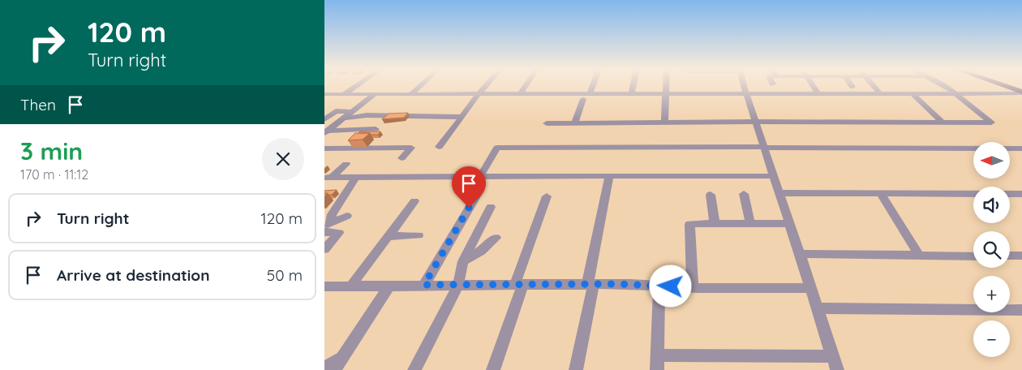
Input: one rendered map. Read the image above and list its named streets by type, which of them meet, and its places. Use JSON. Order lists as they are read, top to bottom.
{
  "north": "left",
  "page": {
    "turn": ["120 m", "Turn right"],
    "then": "Then",
    "heading": ["3 min", "170 m · 11:12"],
    "map_buttons": ["+", "−"],
    "list": [
      {
        "name": "Turn right",
        "value": "120 m"
      },
      {
        "name": "Arrive at destination",
        "value": "50 m"
      }
    ]
  }
}
